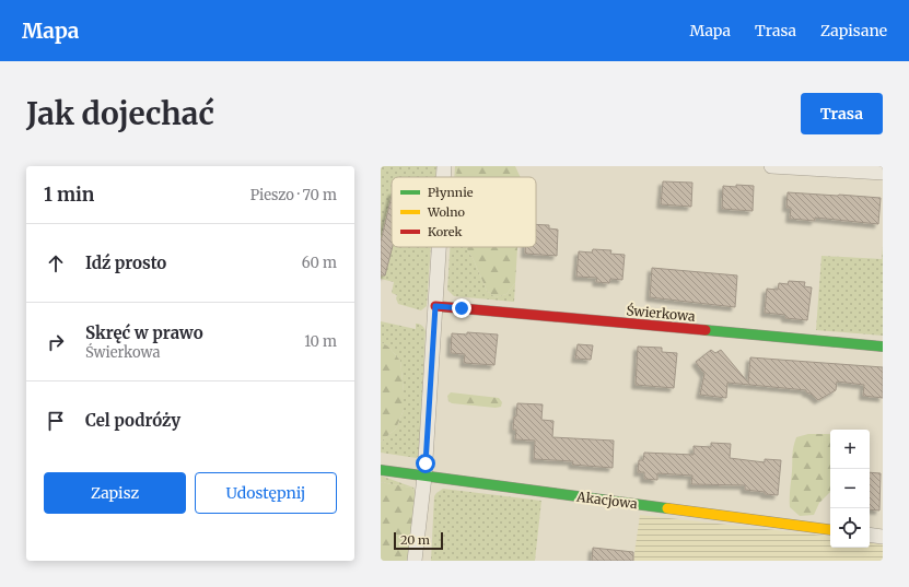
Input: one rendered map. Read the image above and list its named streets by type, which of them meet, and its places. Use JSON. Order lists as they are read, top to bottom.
{
  "streets": {
    "street": ["Świerkowa", "Akacjowa"]
  },
  "legend": ["Płynnie", "Wolno", "Korek"],
  "scale_bar": "20 m",
  "page": {
    "header": "Mapa",
    "nav": ["Mapa", "Trasa", "Zapisane"],
    "buttons": [
      "Trasa",
      ["Zapisz", "Udostępnij"]
    ],
    "title": "Jak dojechać",
    "heading": ["1 min", "Pieszo · 70 m"],
    "list": [
      ["Idź prosto", "60 m"],
      ["Skręć w prawo", "Świerkowa", "10 m"],
      "Cel podróży"
    ],
    "map_buttons": ["+", "−"],
    "scale": "20 m"
  }
}
